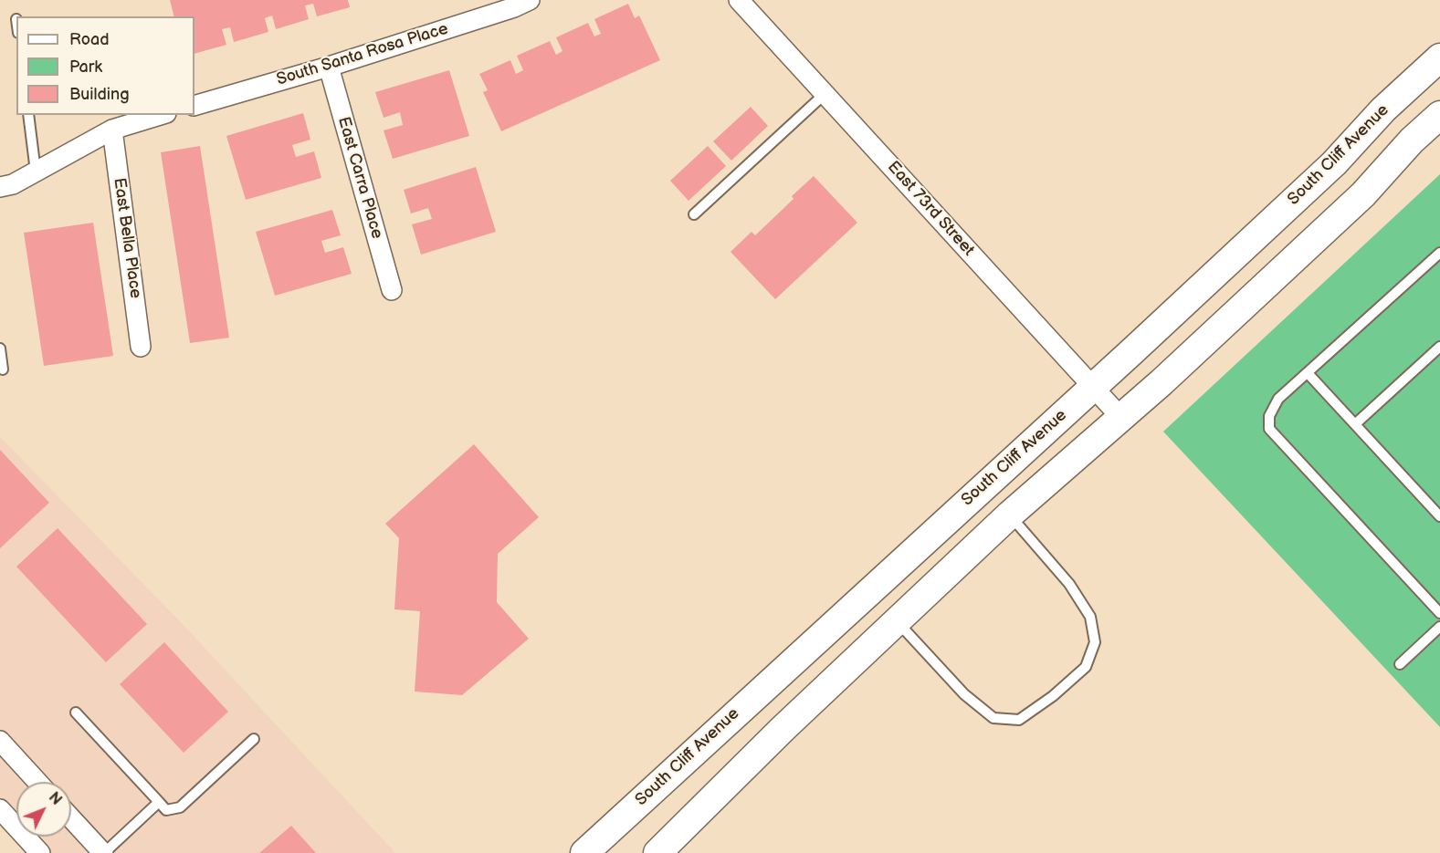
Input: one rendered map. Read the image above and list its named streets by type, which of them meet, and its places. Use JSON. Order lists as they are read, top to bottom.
{
  "streets": {
    "main road": ["South Cliff Avenue"],
    "street": [
      "South Santa Rosa Place",
      "East Carra Place",
      "East 73rd Street",
      "East Bella Place"
    ]
  },
  "crossings": [
    ["South Santa Rosa Place", "East Carra Place"],
    ["South Cliff Avenue", "East 73rd Street"]
  ],
  "legend": ["Road", "Park", "Building"],
  "north": "top right"
}
